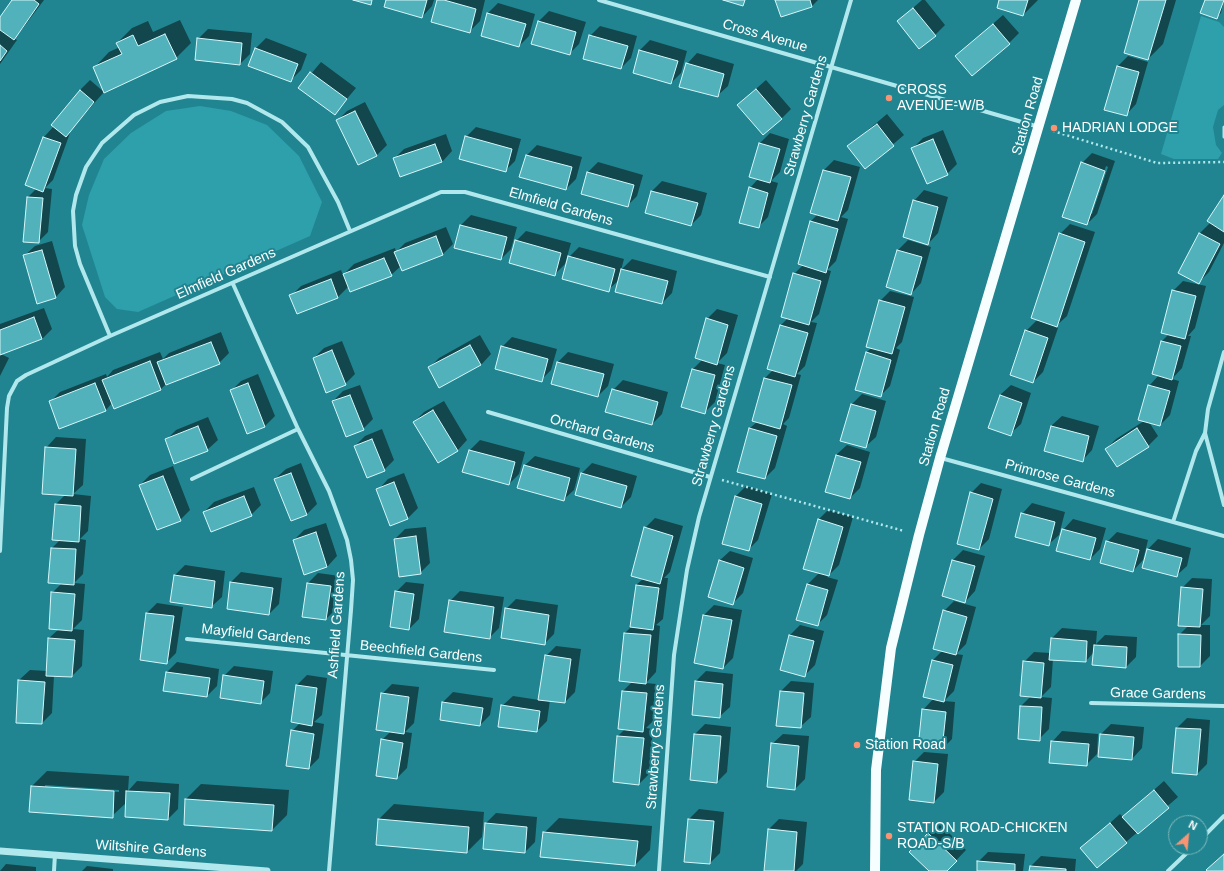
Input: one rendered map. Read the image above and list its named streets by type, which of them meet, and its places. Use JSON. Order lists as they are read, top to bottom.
{
  "streets": {
    "main road": ["Station Road"],
    "street": [
      "Cross Avenue",
      "Strawberry Gardens",
      "Elmfield Gardens",
      "Orchard Gardens",
      "Primrose Gardens",
      "Ashfield Gardens",
      "Mayfield Gardens",
      "Beechfield Gardens",
      "Grace Gardens",
      "Wiltshire Gardens"
    ]
  },
  "crossings": [
    ["Cross Avenue", "Strawberry Gardens"],
    ["Cross Avenue", "Station Road"],
    ["Strawberry Gardens", "Elmfield Gardens"],
    ["Strawberry Gardens", "Orchard Gardens"],
    ["Station Road", "Primrose Gardens"],
    ["Elmfield Gardens", "Ashfield Gardens"],
    ["Ashfield Gardens", "Mayfield Gardens"],
    ["Ashfield Gardens", "Beechfield Gardens"],
    ["Mayfield Gardens", "Beechfield Gardens"]
  ],
  "places": [
    "CROSS AVENUE-W/B",
    "HADRIAN LODGE",
    "Station Road",
    "STATION ROAD-CHICKEN ROAD-S/B"
  ],
  "north": "top right"
}
